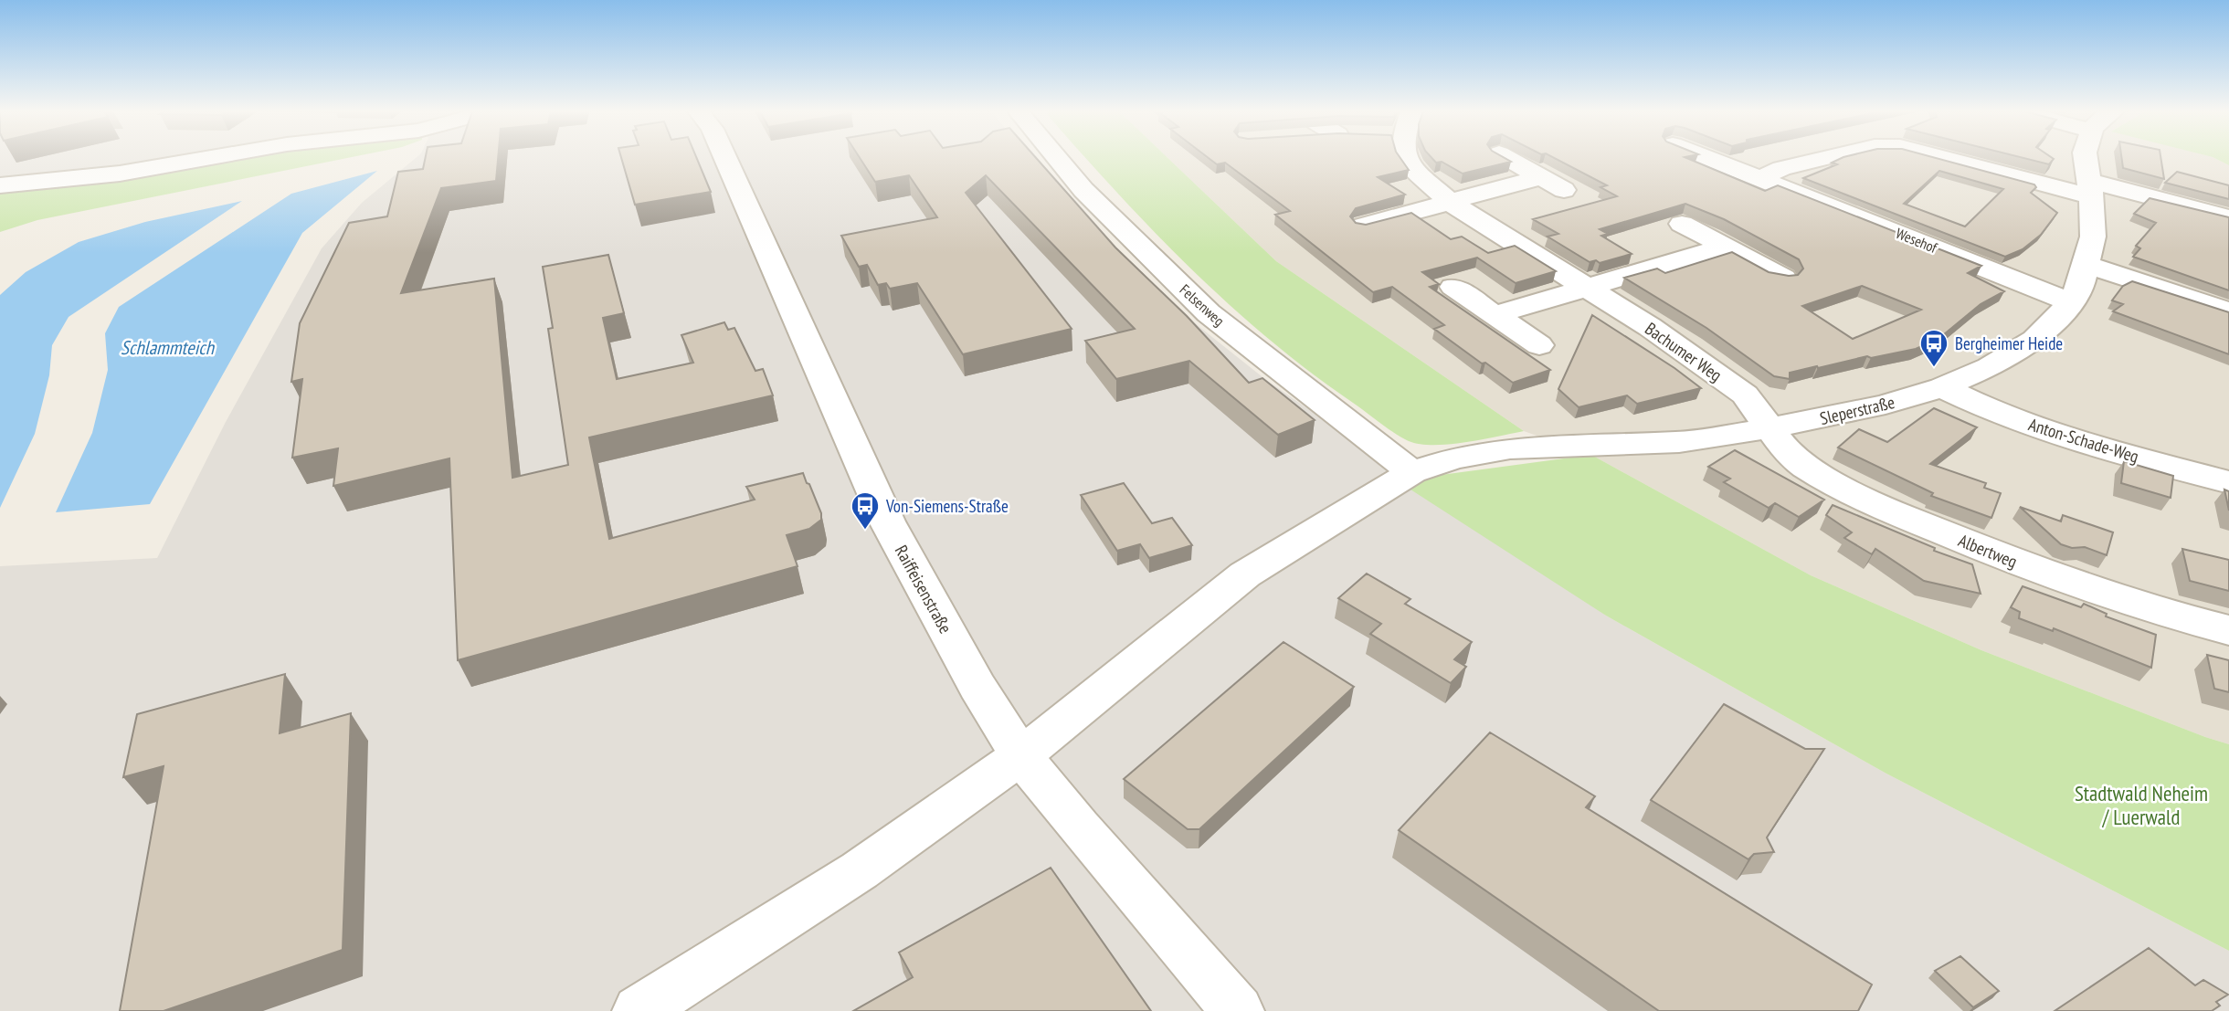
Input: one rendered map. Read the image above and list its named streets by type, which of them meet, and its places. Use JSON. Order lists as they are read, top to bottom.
{
  "streets": {
    "street": [
      "Wesehof",
      "Felsenweg",
      "Bachumer Weg",
      "Sleperstraße",
      "Anton-Schade-Weg",
      "Albertweg",
      "Raiffeisenstraße"
    ]
  },
  "crossings": [
    ["Wesehof", "Sleperstraße"],
    ["Felsenweg", "Sleperstraße"],
    ["Bachumer Weg", "Sleperstraße"],
    ["Bachumer Weg", "Albertweg"],
    ["Sleperstraße", "Anton-Schade-Weg"],
    ["Sleperstraße", "Albertweg"]
  ],
  "water": ["Schlammteich"],
  "parks": ["Stadtwald Neheim / Luerwald"],
  "places": {
    "bus stop": ["Bergheimer Heide", "Von-Siemens-Straße"]
  }
}
